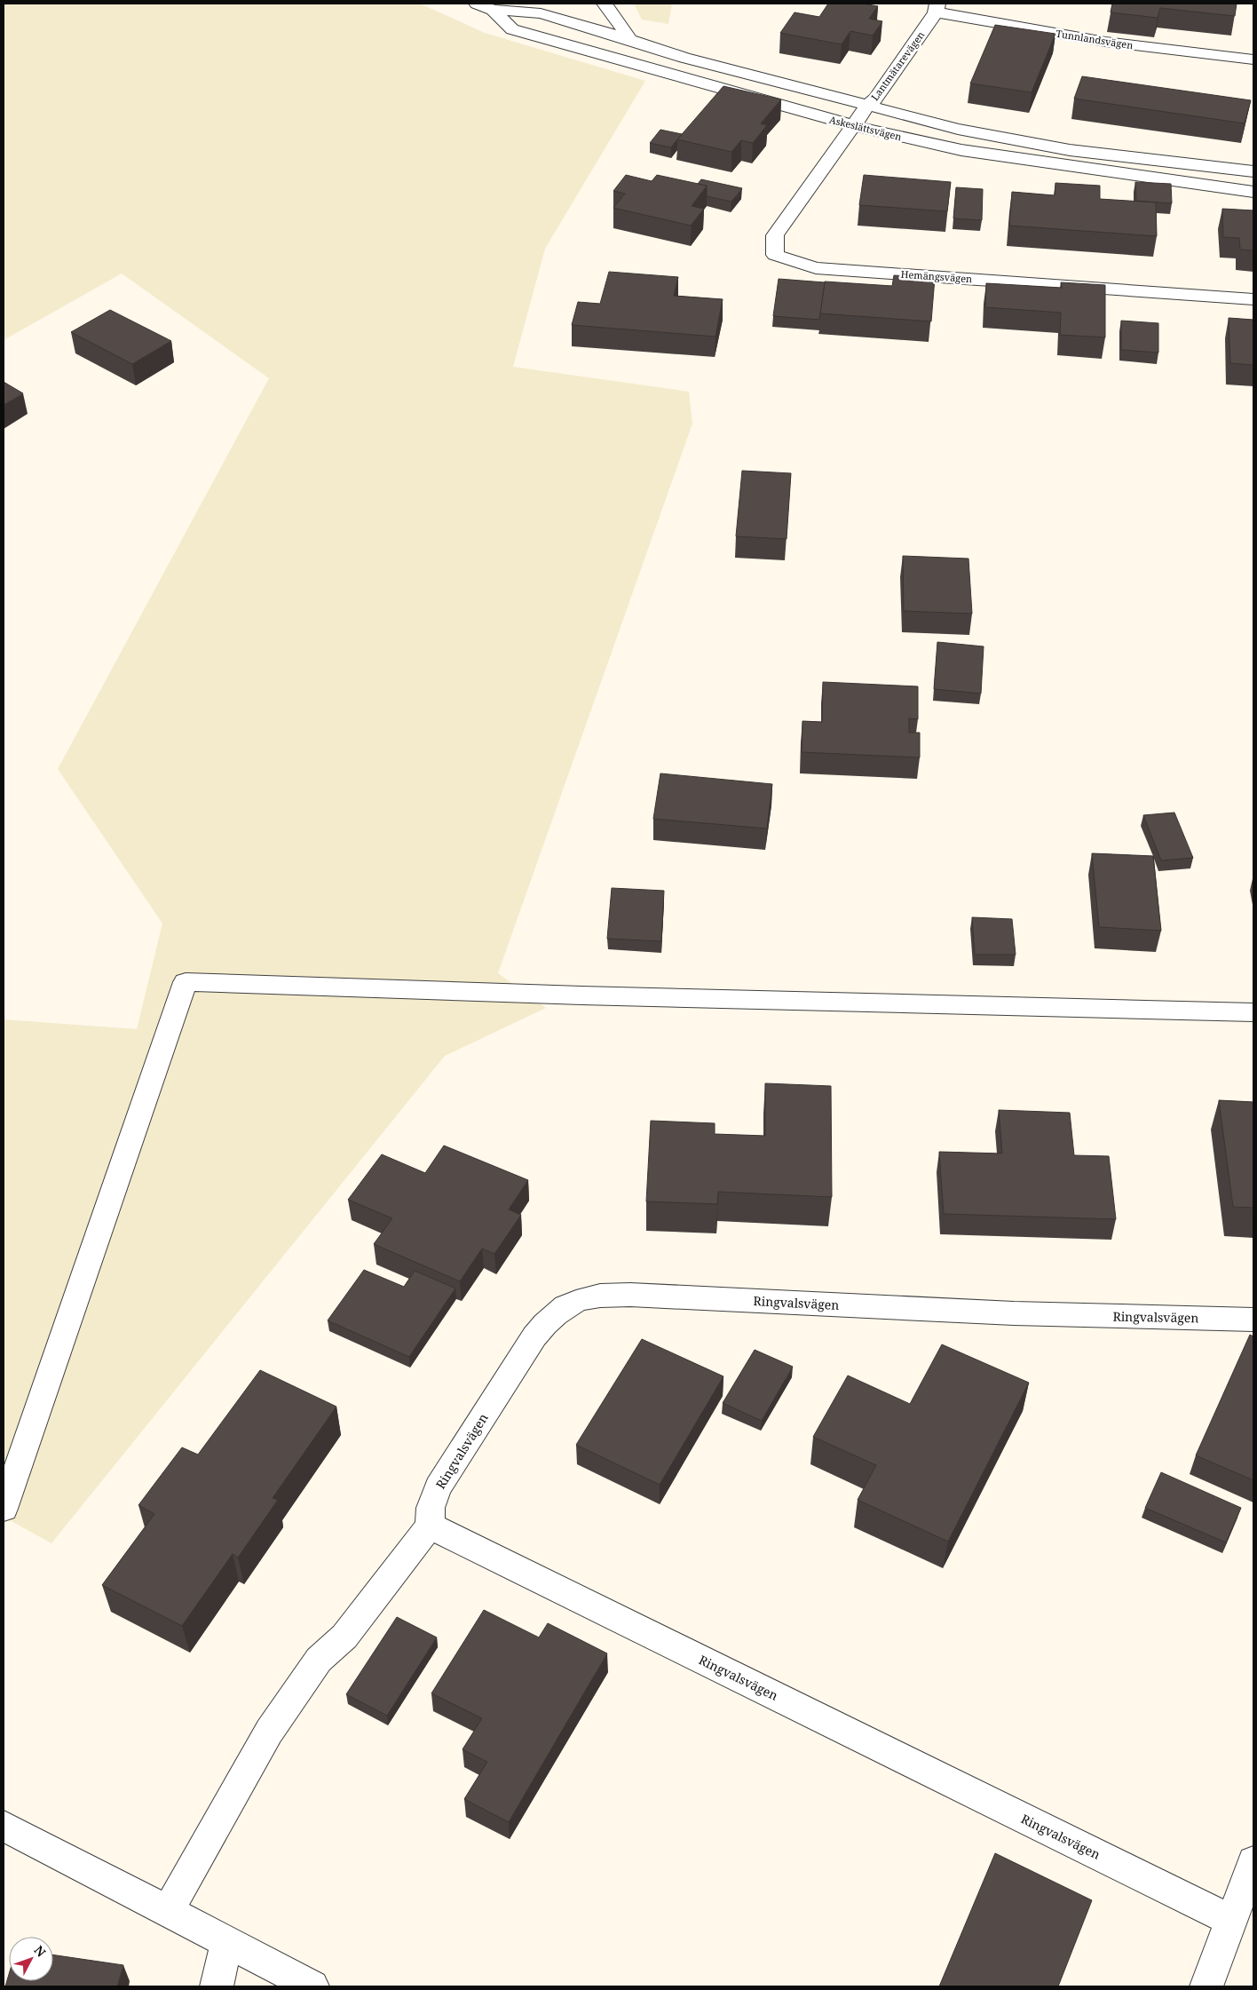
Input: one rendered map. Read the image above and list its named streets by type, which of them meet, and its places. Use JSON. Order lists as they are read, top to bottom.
{
  "streets": {
    "street": [
      "Tunnlandsvägen",
      "Lantmätarevägen",
      "Askeslättsvägen",
      "Hemängsvägen",
      "Ringvalsvägen"
    ]
  },
  "crossings": [
    ["Tunnlandsvägen", "Lantmätarevägen"],
    ["Lantmätarevägen", "Askeslättsvägen"],
    ["Lantmätarevägen", "Hemängsvägen"],
    ["Askeslättsvägen", "Hemängsvägen"]
  ],
  "north": "top right"
}
